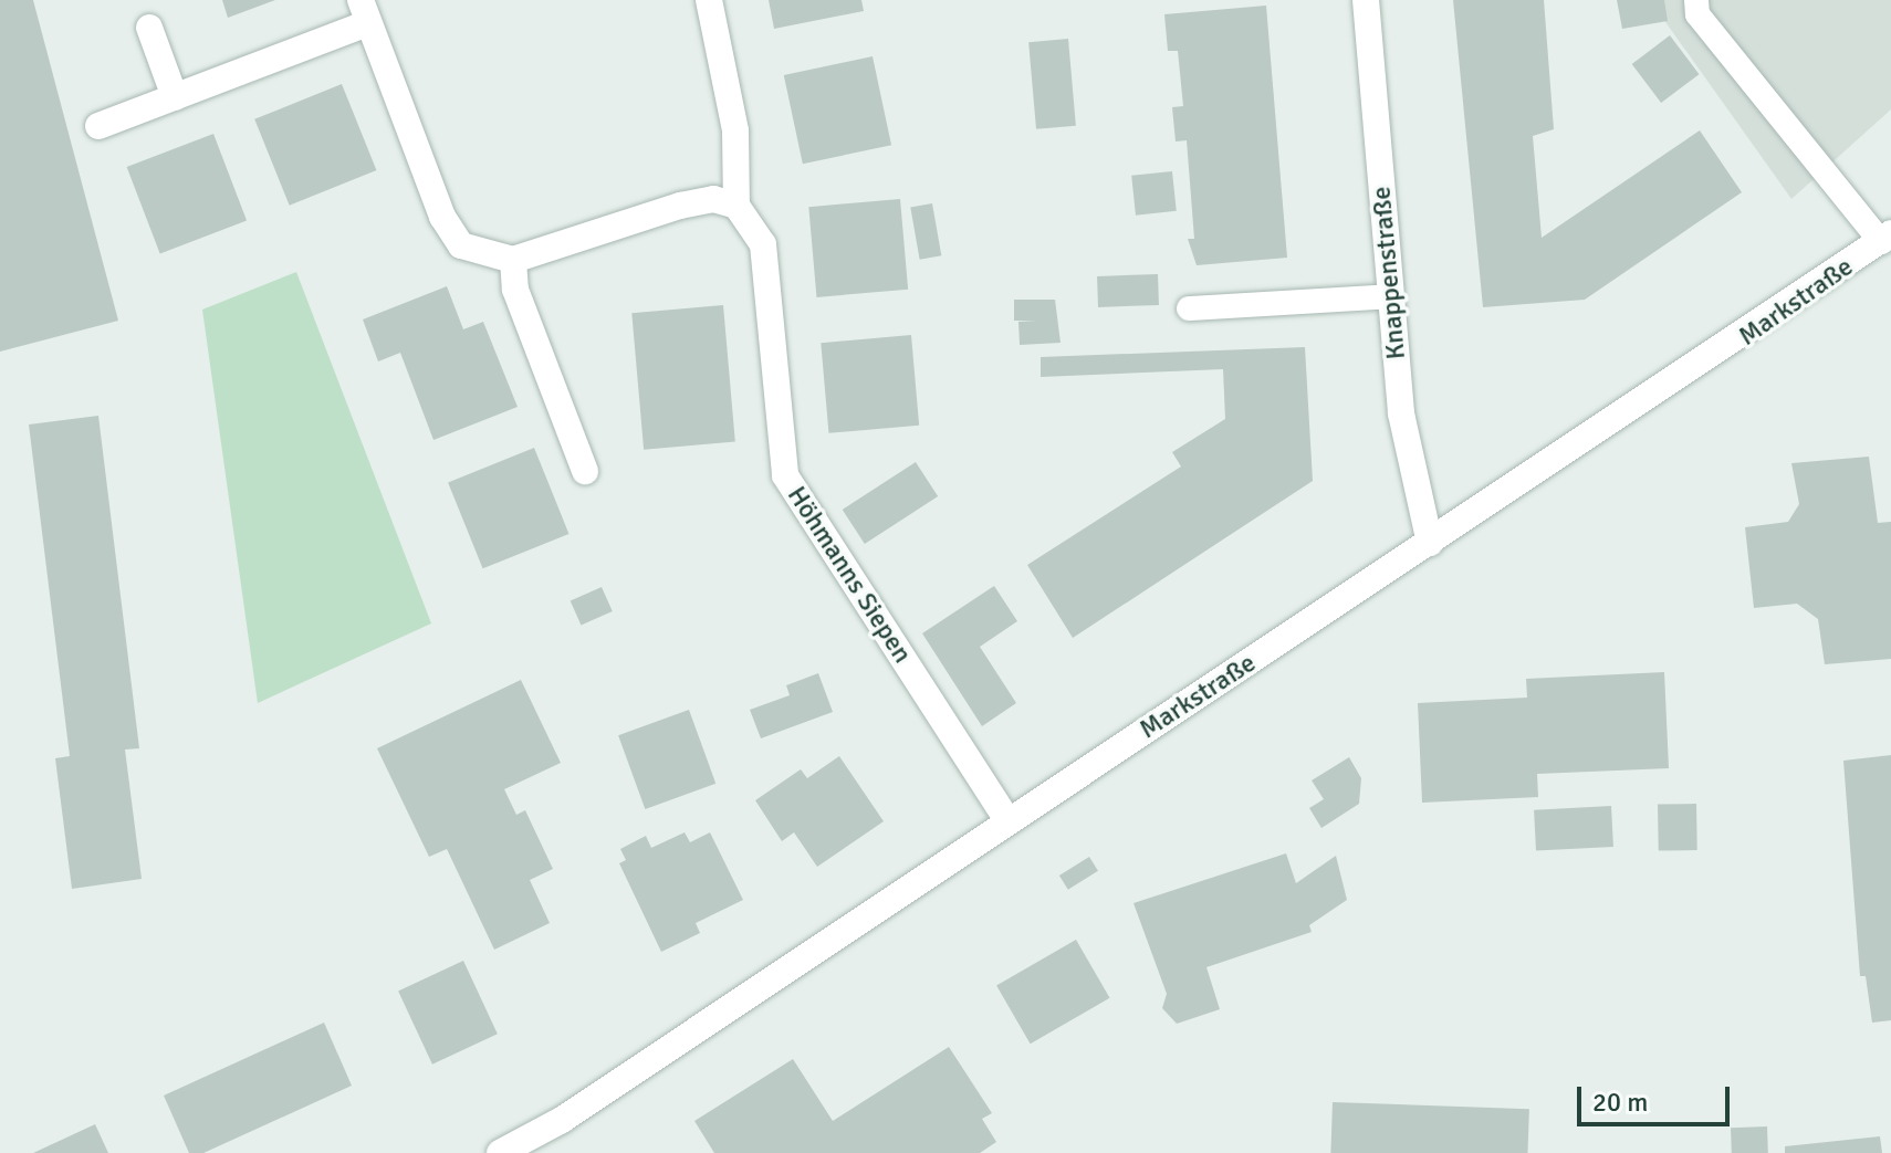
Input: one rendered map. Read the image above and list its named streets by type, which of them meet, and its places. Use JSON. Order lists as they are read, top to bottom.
{
  "streets": {
    "street": ["Knappenstraße", "Markstraße", "Höhmanns Siepen"]
  },
  "crossings": [
    ["Knappenstraße", "Markstraße"],
    ["Markstraße", "Höhmanns Siepen"]
  ],
  "scale_bar": "20 m"
}
